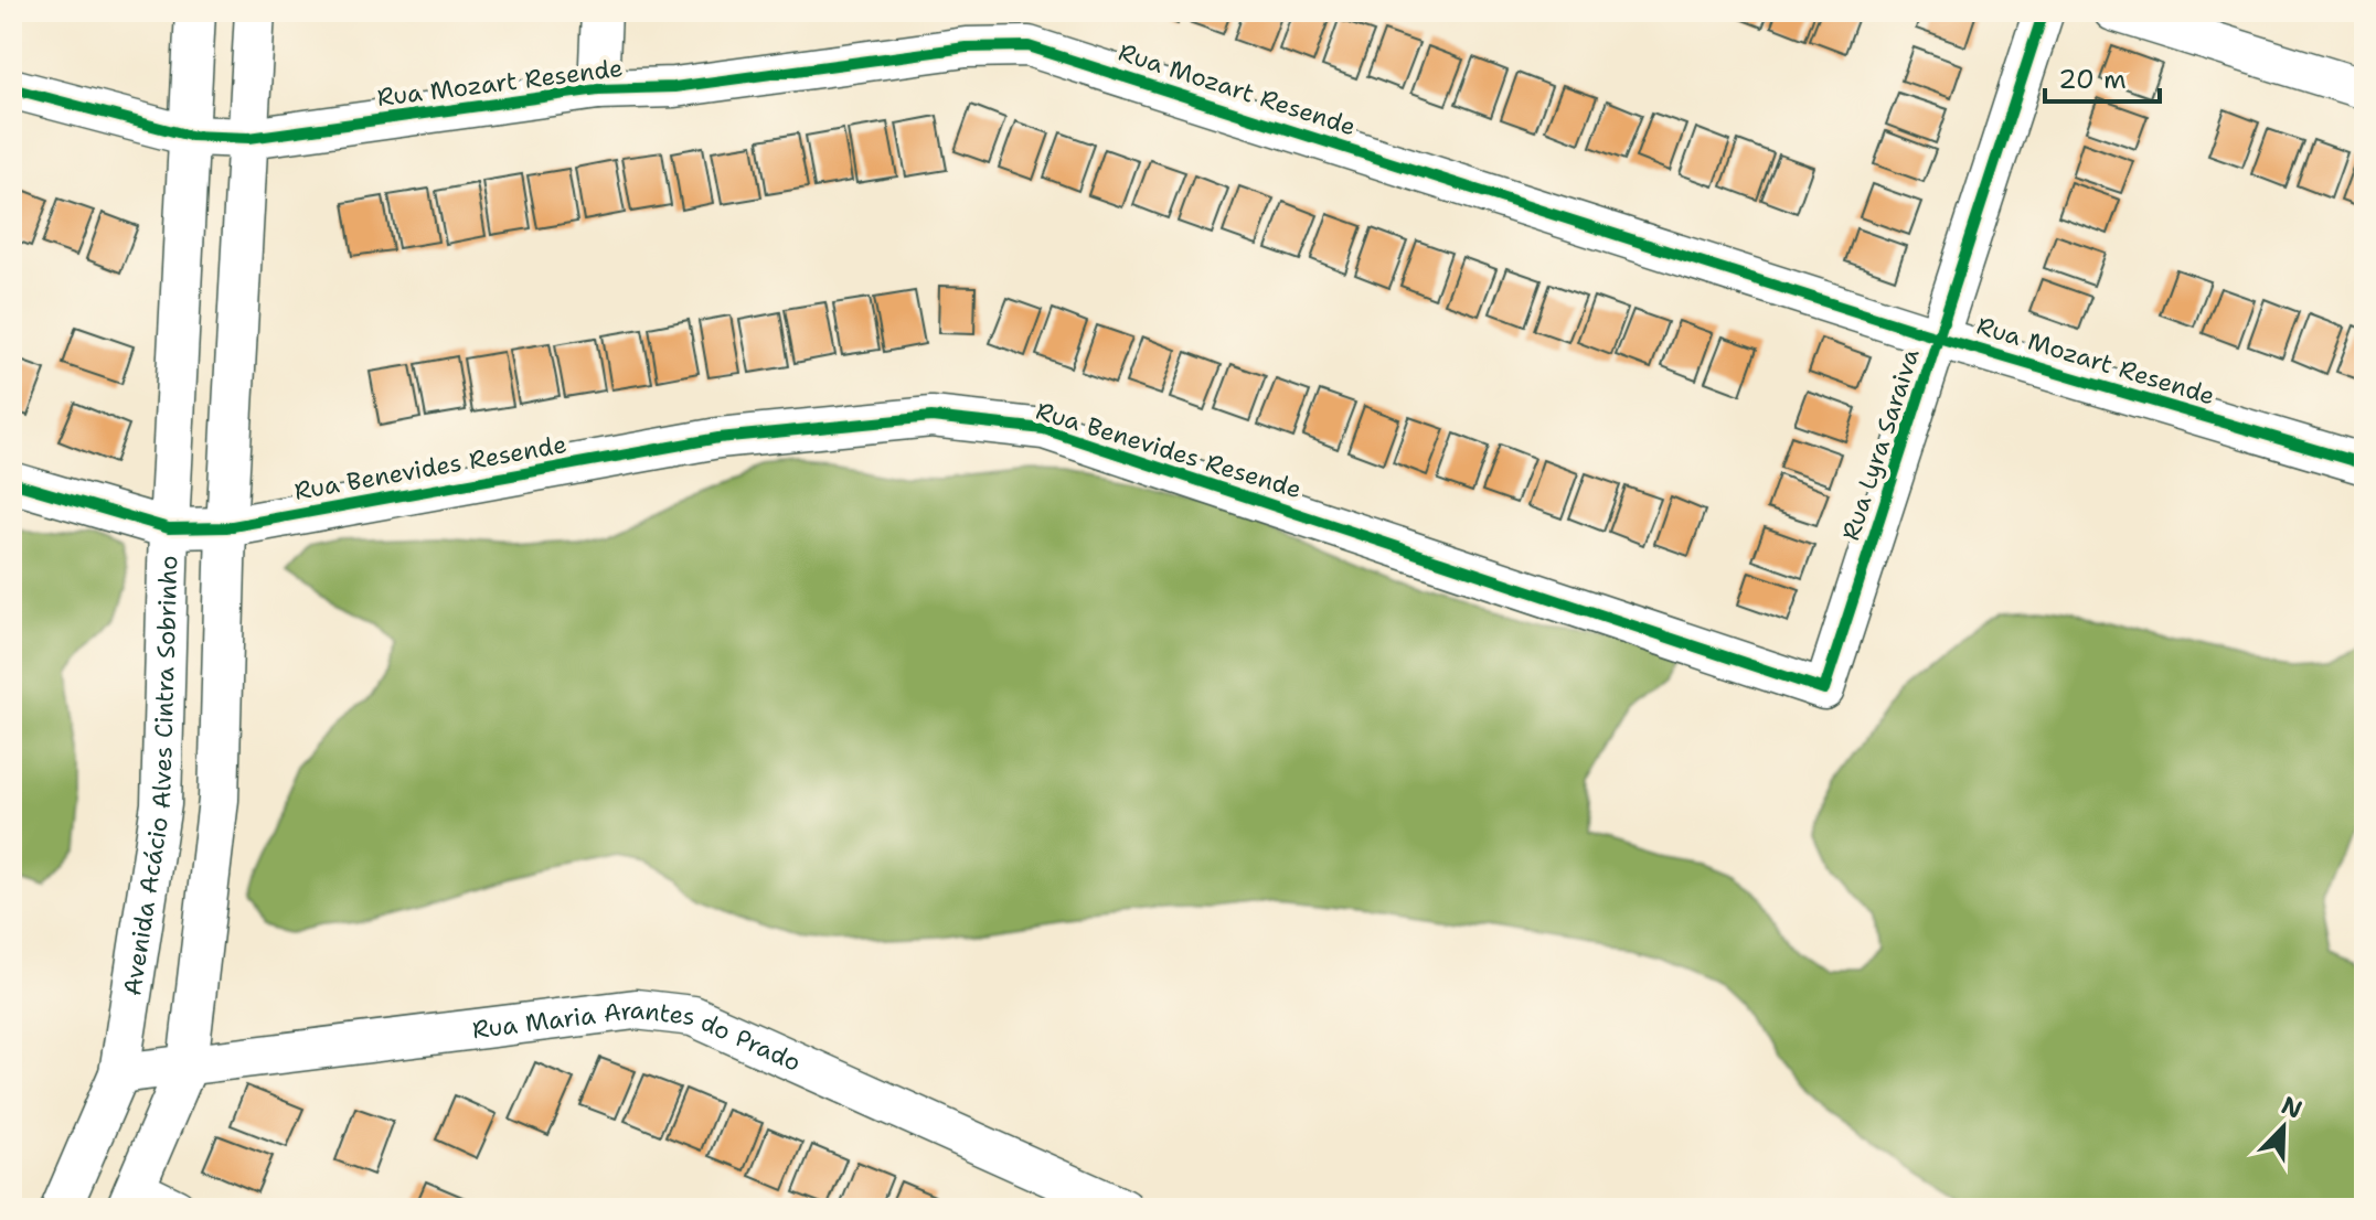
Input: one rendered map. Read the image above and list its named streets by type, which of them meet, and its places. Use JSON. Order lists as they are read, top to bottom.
{
  "streets": {
    "street": [
      "Rua Mozart Resende",
      "Rua Lyra Saraiva",
      "Rua Benevides Resende",
      "Avenida Acácio Alves Cintra Sobrinho",
      "Rua Maria Arantes do Prado"
    ]
  },
  "crossings": [
    ["Rua Mozart Resende", "Rua Lyra Saraiva"],
    ["Rua Mozart Resende", "Avenida Acácio Alves Cintra Sobrinho"],
    ["Rua Lyra Saraiva", "Rua Benevides Resende"],
    ["Rua Benevides Resende", "Avenida Acácio Alves Cintra Sobrinho"],
    ["Avenida Acácio Alves Cintra Sobrinho", "Rua Maria Arantes do Prado"]
  ],
  "scale_bar": "20 m",
  "north": "top right"
}
